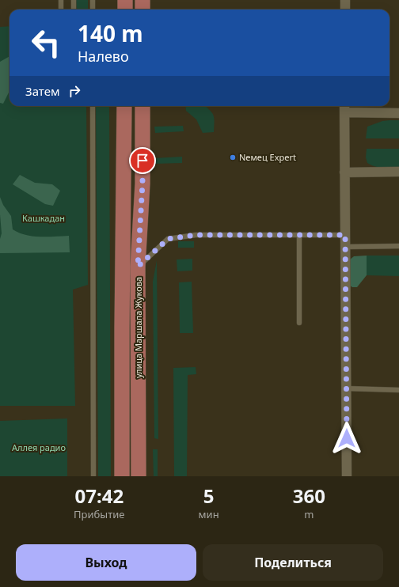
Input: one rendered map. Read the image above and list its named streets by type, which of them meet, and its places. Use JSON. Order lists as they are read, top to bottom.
{
  "streets": {
    "main road": ["улица Маршала Жукова"]
  },
  "parks": ["Кашкадан", "Аллея радио"],
  "places": ["Nемец Expert"],
  "page": {
    "turn": ["140 m", "Налево"],
    "then": "Затем",
    "eta": [
      "07:42",
      "Прибытие",
      "5",
      "мин",
      "360",
      "m"
    ],
    "buttons": ["Выход", "Поделиться"]
  }
}
